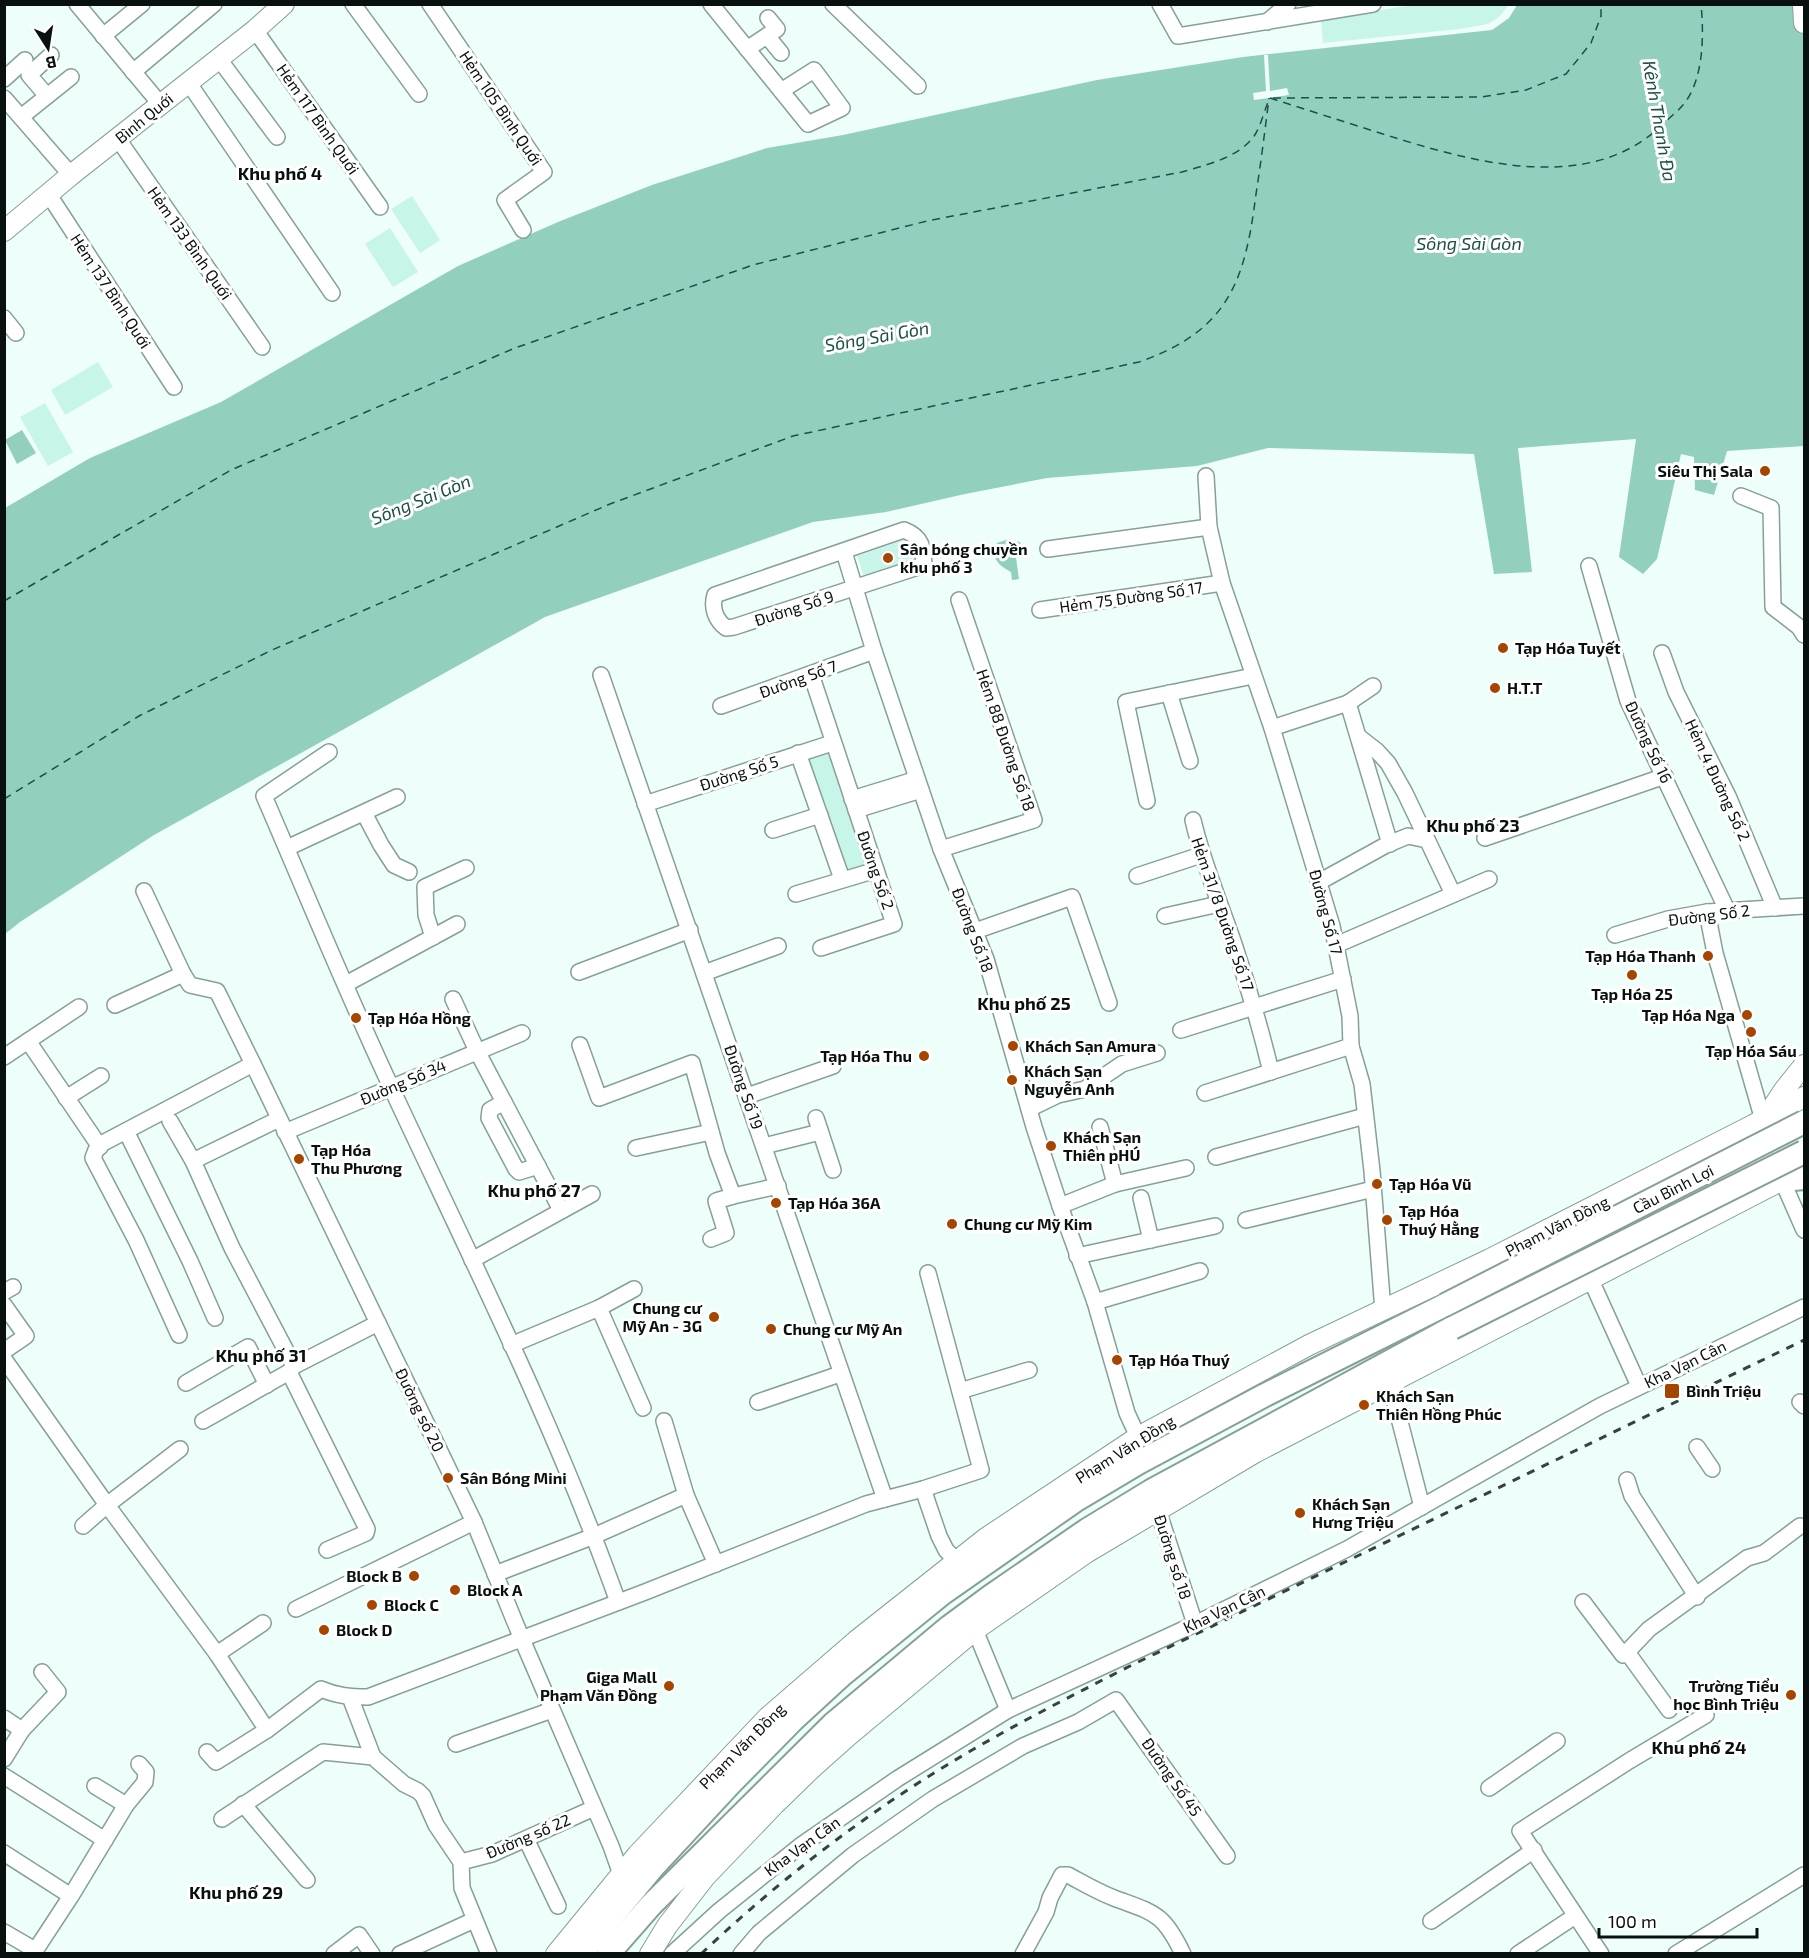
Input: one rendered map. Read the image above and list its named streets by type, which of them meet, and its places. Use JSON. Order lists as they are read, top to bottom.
{
  "streets": {
    "highway": ["Cầu Bình Lợi", "Phạm Văn Đồng"],
    "main road": ["Bình Quới"],
    "street": [
      "Hẻm 105 Bình Quới",
      "Hẻm 117 Bình Quới",
      "Hẻm 133 Bình Quới",
      "Hẻm 137 Bình Quới",
      "Hẻm 75 Đường Số 17",
      "Đường Số 9",
      "Đường Số 7",
      "Hẻm 88 Đường Số 18",
      "Đường Số 16",
      "Đường Số 5",
      "Hẻm 4 Đường Số 2",
      "Đường Số 2",
      "Đường Số 17",
      "Hẻm 31/8 Đường Số 17",
      "Đường Số 18",
      "Đường Số 34",
      "Đường Số 19",
      "Kha Vạn Cân",
      "Đường số 20",
      "Đường số 18",
      "Đường Số 45",
      "Đường số 22"
    ]
  },
  "crossings": [
    ["Bình Quới", "Hẻm 117 Bình Quới"],
    ["Bình Quới", "Hẻm 133 Bình Quới"],
    ["Bình Quới", "Hẻm 137 Bình Quới"],
    ["Hẻm 75 Đường Số 17", "Đường Số 17"],
    ["Đường Số 9", "Đường Số 18"],
    ["Đường Số 7", "Đường Số 2"],
    ["Đường Số 7", "Đường Số 18"],
    ["Hẻm 88 Đường Số 18", "Đường Số 18"],
    ["Đường Số 16", "Đường Số 2"],
    ["Đường Số 5", "Đường Số 2"],
    ["Đường Số 5", "Đường Số 19"],
    ["Hẻm 4 Đường Số 2", "Đường Số 2"],
    ["Đường Số 2", "Đường Số 18"],
    ["Đường Số 17", "Phạm Văn Đồng"],
    ["Đường Số 18", "Phạm Văn Đồng"],
    ["Đường Số 34", "Đường số 20"],
    ["Cầu Bình Lợi", "Phạm Văn Đồng"],
    ["Phạm Văn Đồng", "Đường số 20"],
    ["Kha Vạn Cân", "Đường số 20"],
    ["Kha Vạn Cân", "Đường số 18"],
    ["Đường số 20", "Đường số 22"]
  ],
  "districts": [
    "Khu phố 4",
    "Khu phố 23",
    "Khu phố 25",
    "Khu phố 27",
    "Khu phố 31",
    "Khu phố 24",
    "Khu phố 29"
  ],
  "water": ["Kênh Thanh Đa", "Sông Sài Gòn"],
  "places": {
    "other": [
      "Siêu Thị Sala",
      "Sân bóng chuyền khu phố 3",
      "Tạp Hóa Tuyết",
      "H.T.T",
      "Tạp Hóa Thanh",
      "Tạp Hóa 25",
      "Tạp Hóa Nga",
      "Tạp Hóa Hồng",
      "Tạp Hóa Sáu",
      "Khách Sạn Amura",
      "Tạp Hóa Thu",
      "Khách Sạn Nguyễn Anh",
      "Khách Sạn Thiên pHÚ",
      "Tạp Hóa Thu Phương",
      "Tạp Hóa Vũ",
      "Tạp Hóa 36A",
      "Tạp Hóa Thuý Hằng",
      "Chung cư Mỹ Kim",
      "Chung cư Mỹ An - 3G",
      "Chung cư Mỹ An",
      "Tạp Hóa Thuý",
      "Khách Sạn Thiên Hồng Phúc",
      "Sân Bóng Mini",
      "Khách Sạn Hưng Triệu",
      "Block B",
      "Block A",
      "Block C",
      "Block D",
      "Giga Mall Phạm Văn Đồng",
      "Trường Tiểu học Bình Triệu"
    ],
    "transit": ["Bình Triệu"]
  },
  "scale_bar": "100 m",
  "north": "bottom"
}
